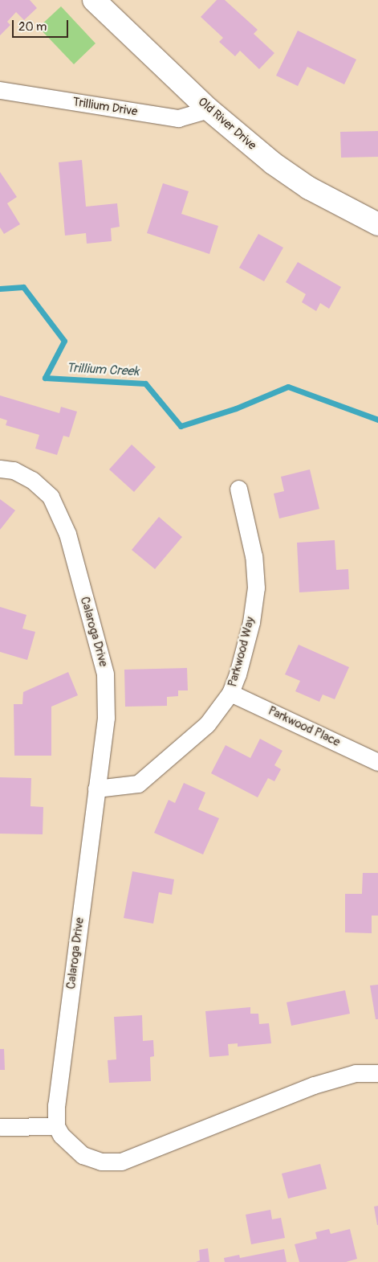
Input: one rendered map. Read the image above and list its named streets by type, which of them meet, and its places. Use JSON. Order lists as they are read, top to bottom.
{
  "streets": {
    "street": [
      "Trillium Drive",
      "Old River Drive",
      "Calaroga Drive",
      "Parkwood Way",
      "Parkwood Place"
    ]
  },
  "crossings": [
    ["Trillium Drive", "Old River Drive"],
    ["Calaroga Drive", "Parkwood Way"],
    ["Parkwood Way", "Parkwood Place"]
  ],
  "water": ["Trillium Creek"],
  "scale_bar": "20 m"
}
